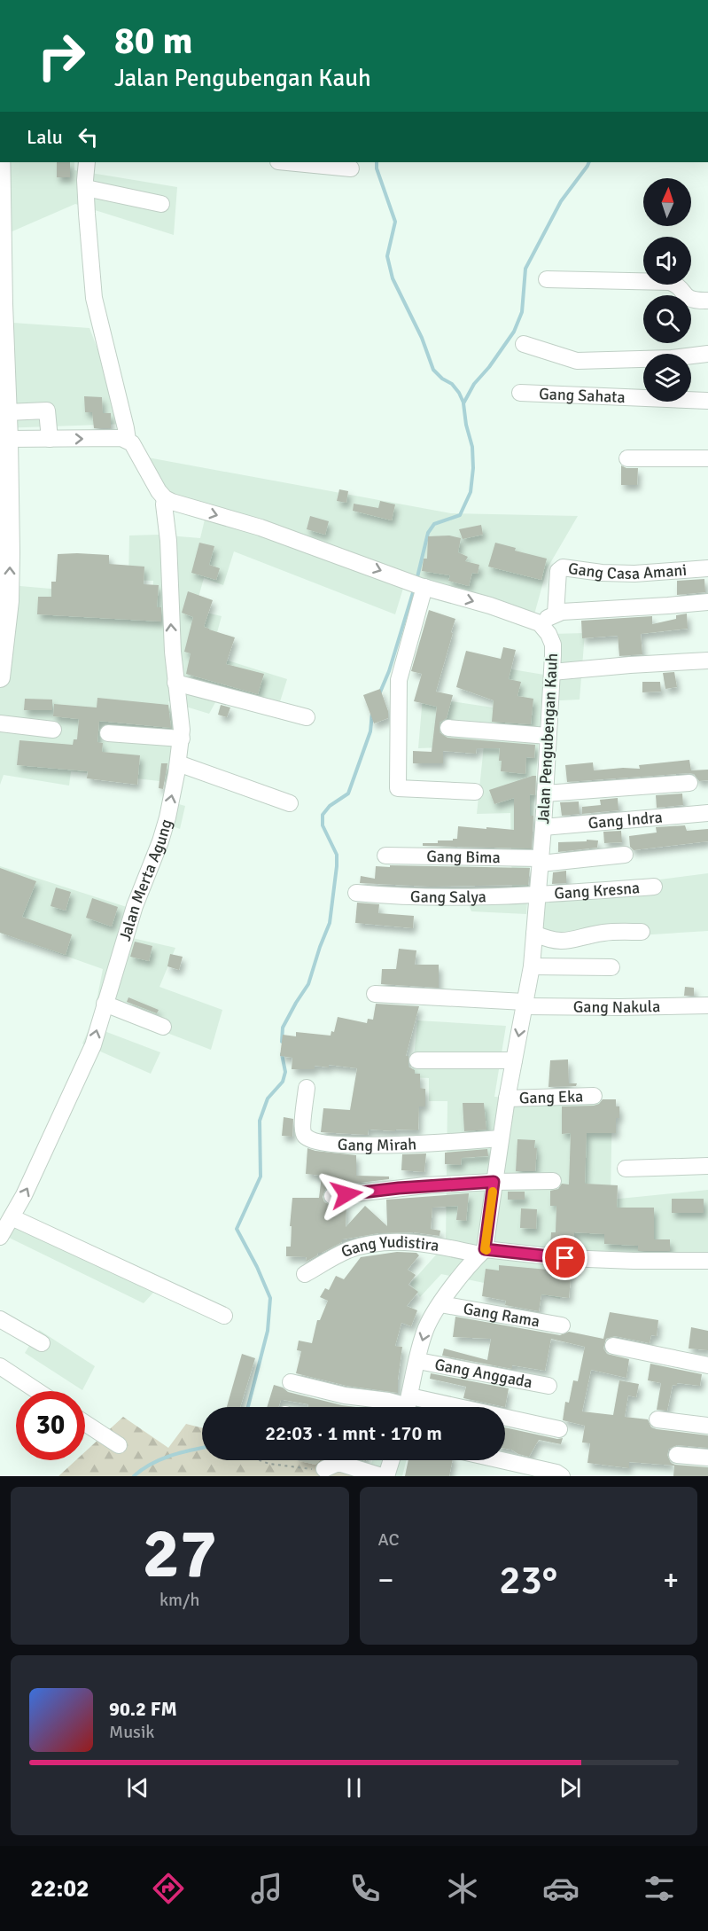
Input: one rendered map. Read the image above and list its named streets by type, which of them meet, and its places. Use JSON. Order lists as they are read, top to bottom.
{
  "streets": {
    "street": [
      "Gang Sahata",
      "Gang Casa Amani",
      "Jalan Pengubengan Kauh",
      "Gang Indra",
      "Gang Bima",
      "Jalan Merta Agung",
      "Gang Kresna",
      "Gang Salya",
      "Gang Nakula",
      "Gang Eka",
      "Gang Mirah",
      "Gang Yudistira",
      "Gang Rama",
      "Gang Anggada"
    ]
  },
  "crossings": [
    ["Jalan Pengubengan Kauh", "Gang Indra"],
    ["Jalan Pengubengan Kauh", "Gang Bima"],
    ["Jalan Pengubengan Kauh", "Gang Kresna"],
    ["Jalan Pengubengan Kauh", "Gang Salya"],
    ["Jalan Pengubengan Kauh", "Gang Nakula"],
    ["Jalan Pengubengan Kauh", "Gang Eka"],
    ["Jalan Pengubengan Kauh", "Gang Mirah"],
    ["Jalan Pengubengan Kauh", "Gang Yudistira"],
    ["Gang Bima", "Gang Kresna"],
    ["Gang Kresna", "Gang Salya"]
  ],
  "one_way": ["Jalan Merta Agung"],
  "north": "top",
  "page": {
    "turn": ["80 m", "Jalan Pengubengan Kauh"],
    "then": "Lalu",
    "limit": "30",
    "trip": "22:03 · 1 mnt · 170 m",
    "tile": [
      ["27", "km/h"],
      "AC"
    ],
    "heat": ["−", "23°", "+"],
    "song": ["90.2 FM", "Musik"],
    "tabs": "22:02"
  }
}
